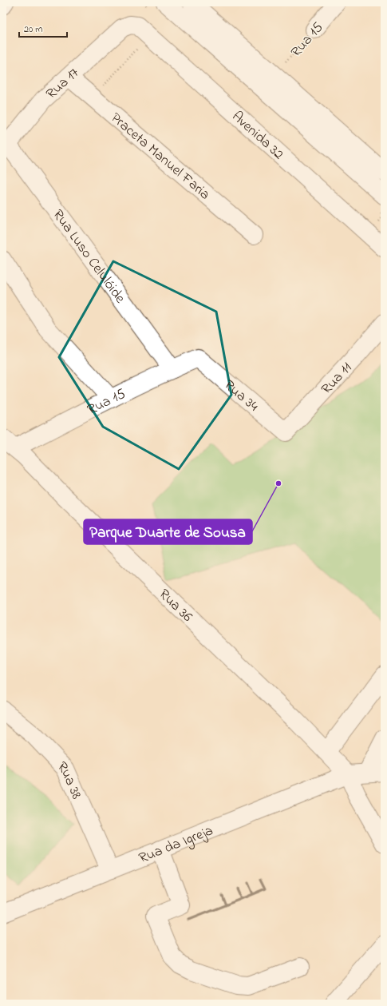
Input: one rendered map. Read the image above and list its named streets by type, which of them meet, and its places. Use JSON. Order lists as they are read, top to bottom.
{
  "streets": {
    "street": [
      "Rua 15",
      "Rua 17",
      "Avenida 32",
      "Praceta Manuel Faria",
      "Rua Luso Celulóide",
      "Rua 11",
      "Rua 34",
      "Rua 36",
      "Rua 38",
      "Rua da Igreja"
    ]
  },
  "crossings": [
    ["Rua 15", "Rua Luso Celulóide"],
    ["Rua 15", "Rua 34"],
    ["Rua 15", "Rua 36"],
    ["Rua 17", "Avenida 32"],
    ["Rua 17", "Praceta Manuel Faria"],
    ["Rua 17", "Rua Luso Celulóide"],
    ["Rua 11", "Rua 34"],
    ["Rua 36", "Rua da Igreja"],
    ["Rua 38", "Rua da Igreja"]
  ],
  "places": ["Parque Duarte de Sousa"],
  "scale_bar": "20 m"
}
